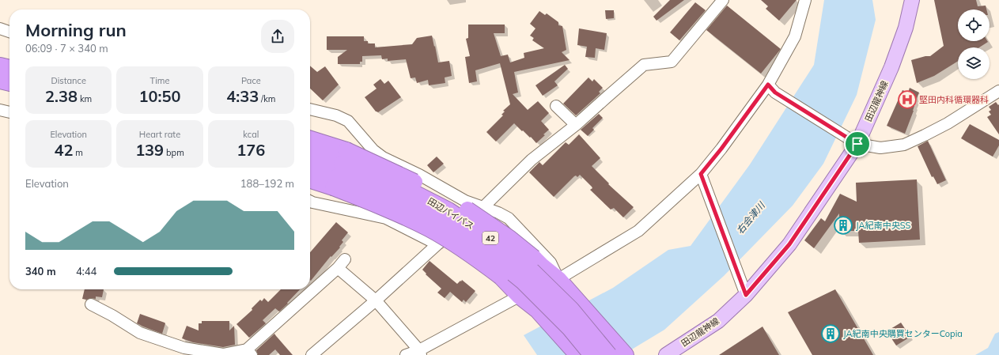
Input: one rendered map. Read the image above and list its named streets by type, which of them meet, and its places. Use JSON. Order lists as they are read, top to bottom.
{
  "streets": {
    "highway": ["田辺バイパス", "42"],
    "main road": ["田辺龍神線"]
  },
  "water": ["右会津川"],
  "places": {
    "hospital": ["堅田内科循環器科"],
    "building": ["JA紀南中央SS", "JA紀南中央購買センターCopia"]
  },
  "page": {
    "heading": ["Morning run", "06:09 · 7 × 340 m"],
    "stats": [
      ["Distance", "2.38 km"],
      ["Time", "10:50"],
      ["Pace", "4:33 /km"],
      ["Elevation", "42 m"],
      ["Heart rate", "139 bpm"],
      ["kcal", "176"]
    ],
    "chart": ["Elevation", "188–192 m"],
    "list": [
      {
        "name": "340 m",
        "note": "4:44"
      }
    ]
  }
}
